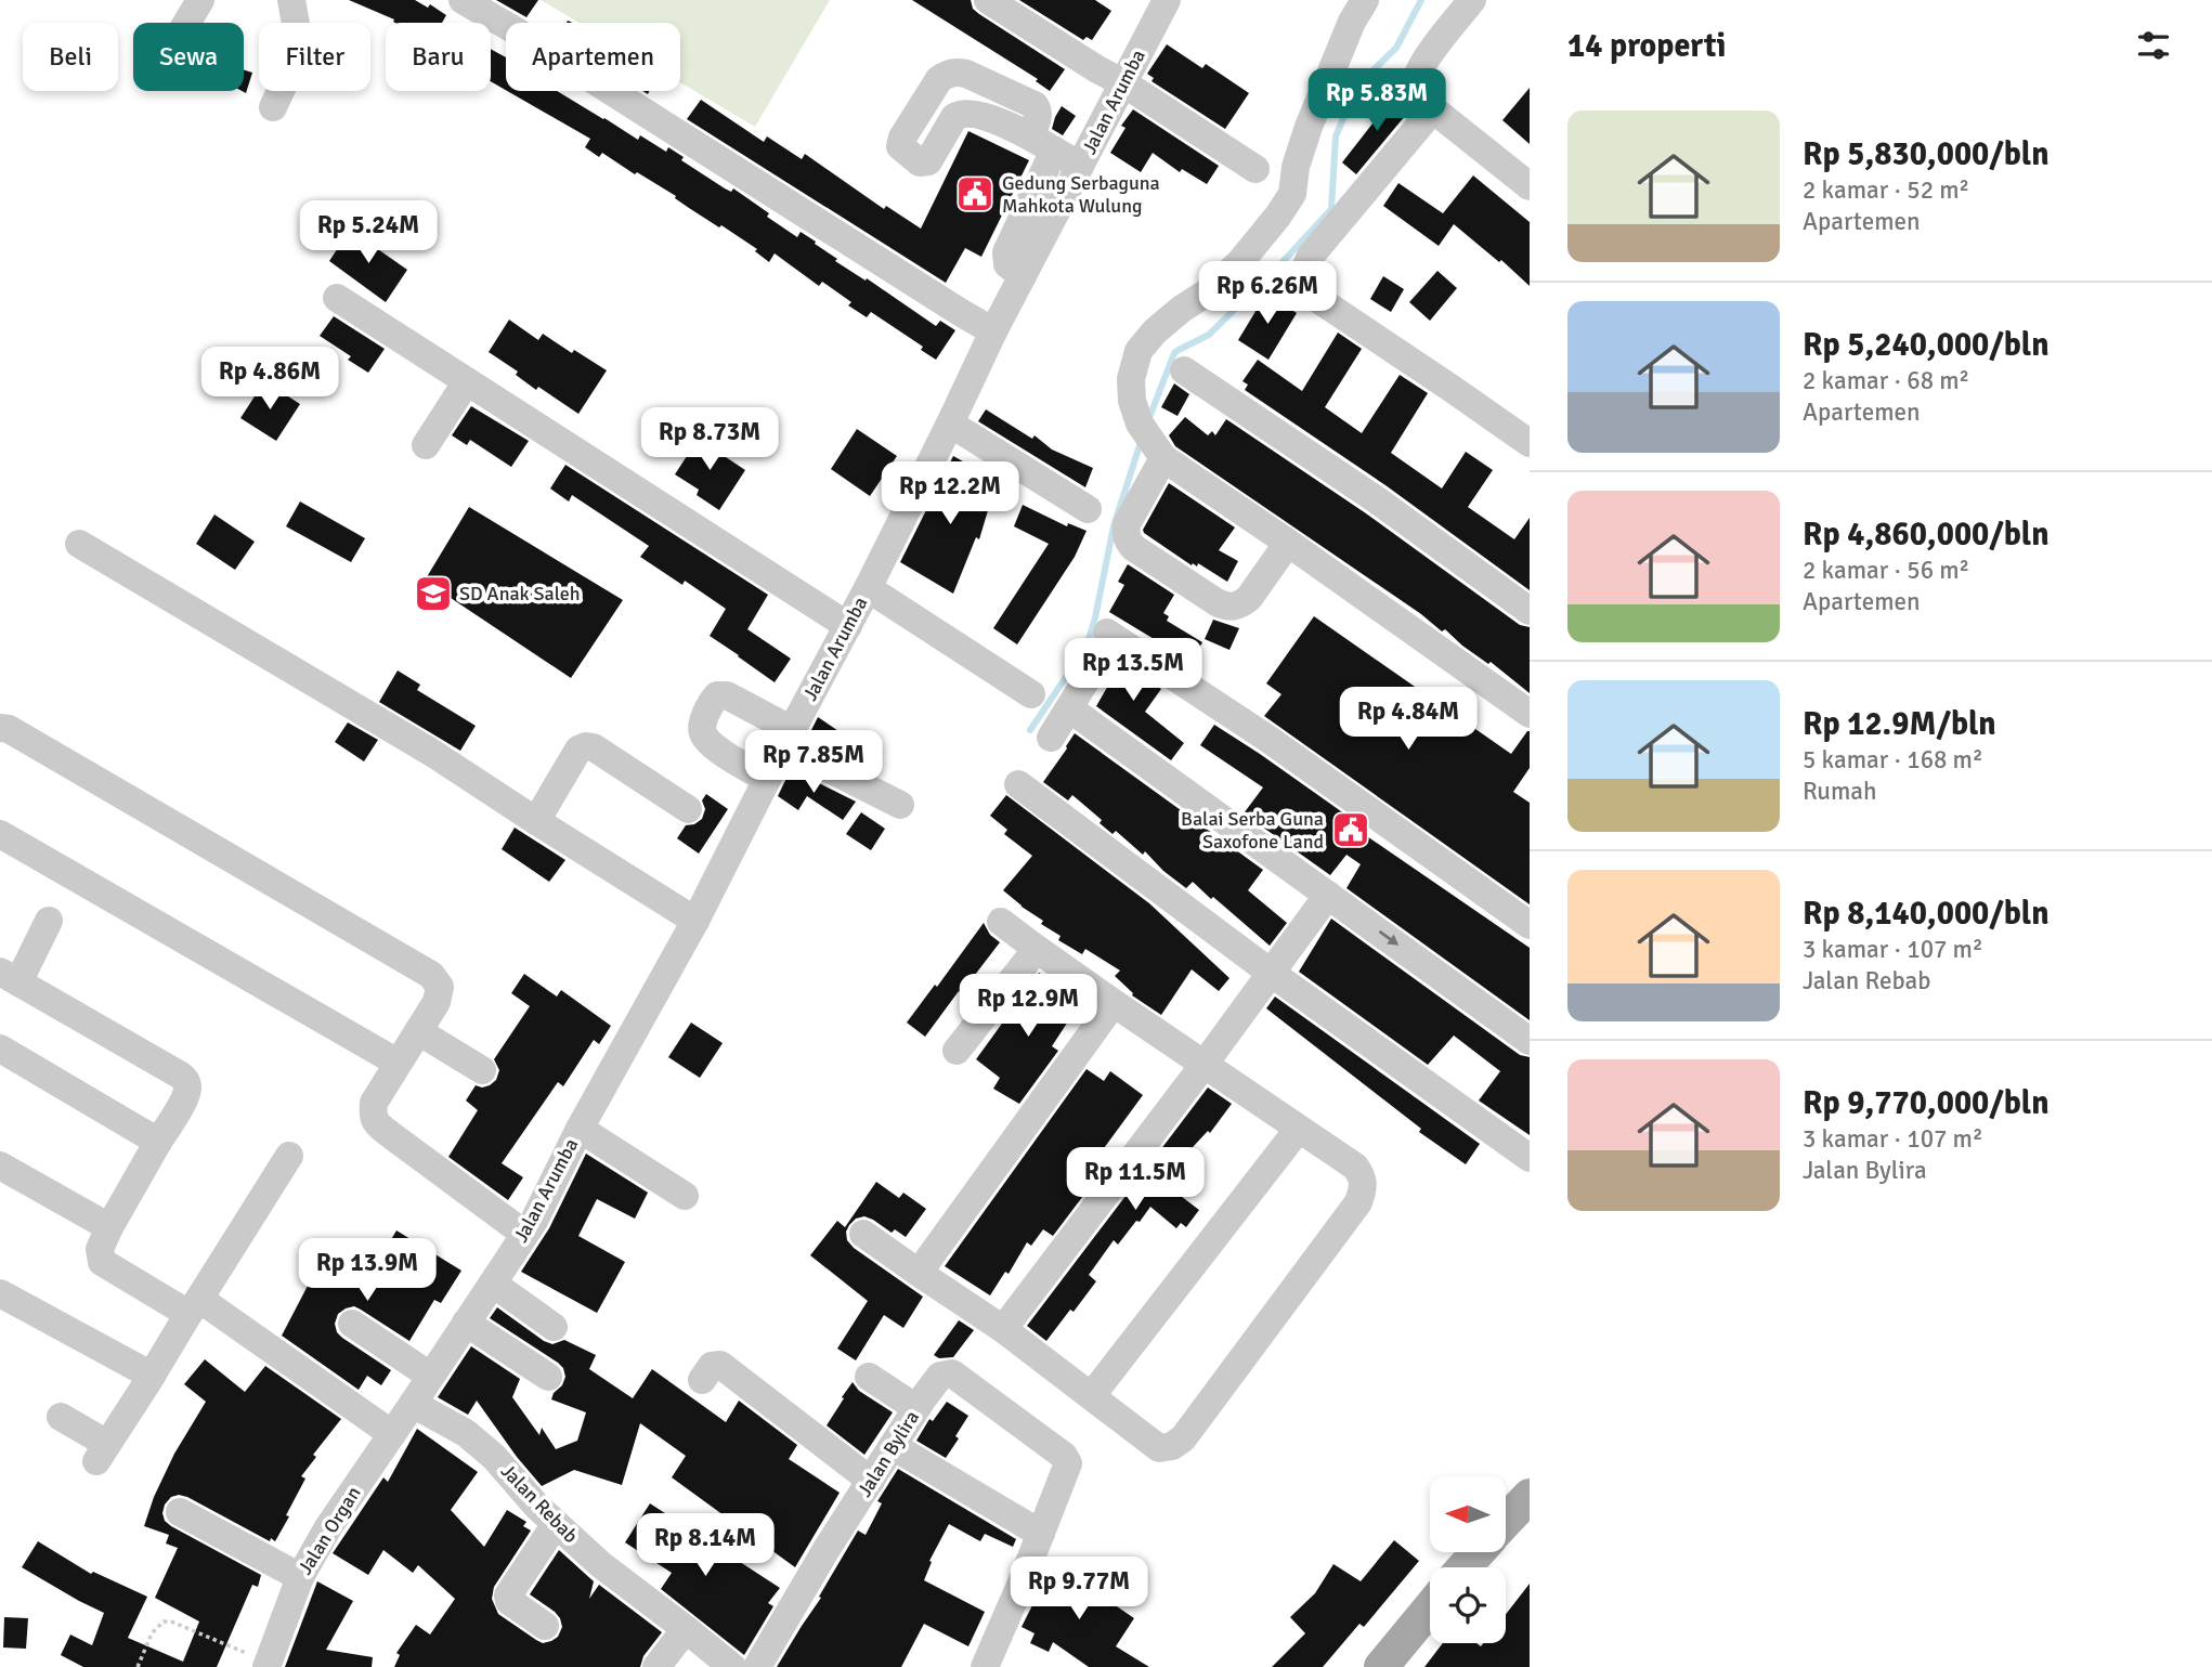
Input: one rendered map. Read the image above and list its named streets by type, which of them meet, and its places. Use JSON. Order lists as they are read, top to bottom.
{
  "streets": {
    "street": [
      "Jalan Arumba",
      "Jalan Bylira",
      "Jalan Rebab",
      "Jalan Organ"
    ]
  },
  "crossings": [
    ["Jalan Arumba", "Jalan Rebab"],
    ["Jalan Arumba", "Jalan Organ"],
    ["Jalan Rebab", "Jalan Organ"]
  ],
  "places": {
    "public building": ["Gedung Serbaguna Mahkota Wulung", "Balai Serba Guna Saxofone Land"],
    "school or university": ["SD Anak Saleh"]
  },
  "north": "left",
  "page": {
    "heading": "14 properti",
    "chip": [
      "Beli",
      "Sewa",
      "Filter",
      "Baru",
      "Apartemen"
    ],
    "price": [
      "Rp 5.83M",
      "Rp 5.24M",
      "Rp 6.26M",
      "Rp 4.86M",
      "Rp 8.73M",
      "Rp 12.2M",
      "Rp 13.5M",
      "Rp 4.84M",
      "Rp 7.85M",
      "Rp 12.9M",
      "Rp 11.5M",
      "Rp 13.9M",
      "Rp 8.14M",
      "Rp 9.77M"
    ],
    "list": [
      {
        "name": "Rp 5,830,000/bln",
        "note": "2 kamar · 52 m² · Apartemen"
      },
      {
        "name": "Rp 5,240,000/bln",
        "note": "2 kamar · 68 m² · Apartemen"
      },
      {
        "name": "Rp 4,860,000/bln",
        "note": "2 kamar · 56 m² · Apartemen"
      },
      {
        "name": "Rp 12.9M/bln",
        "note": "5 kamar · 168 m² · Rumah"
      },
      {
        "name": "Rp 8,140,000/bln",
        "note": "3 kamar · 107 m² · Jalan Rebab"
      },
      {
        "name": "Rp 9,770,000/bln",
        "note": "3 kamar · 107 m² · Jalan Bylira"
      }
    ]
  }
}
